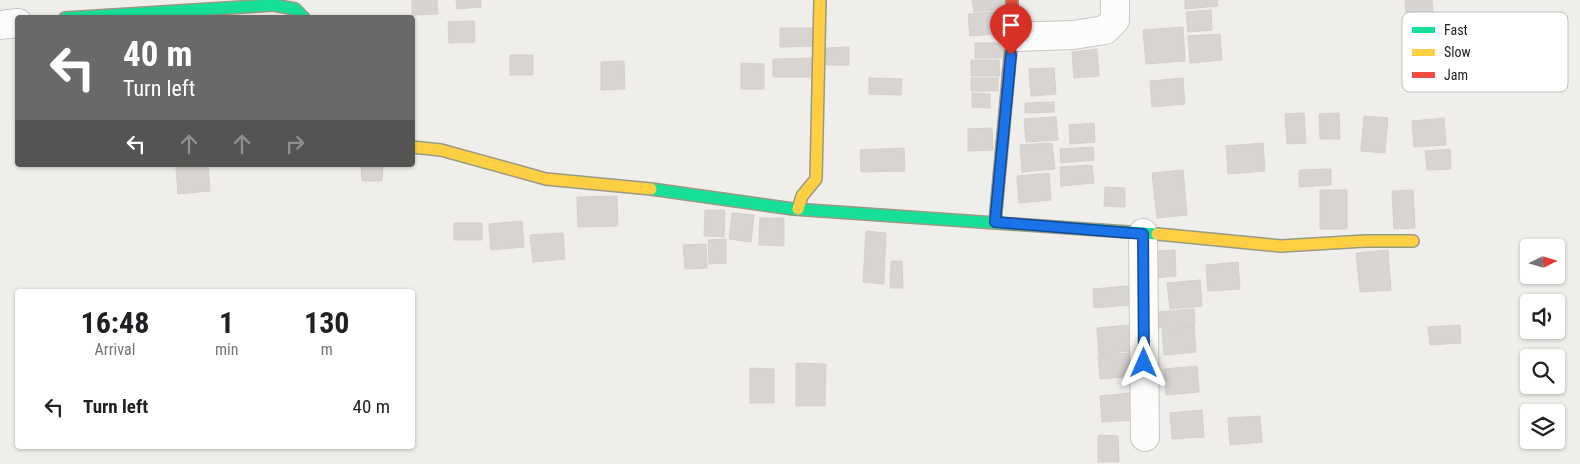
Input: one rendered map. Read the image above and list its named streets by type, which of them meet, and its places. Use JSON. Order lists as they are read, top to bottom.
{
  "legend": ["Fast", "Slow", "Jam"],
  "north": "right",
  "page": {
    "turn": ["40 m", "Turn left"],
    "eta": [
      "16:48",
      "Arrival",
      "1",
      "min",
      "130",
      "m"
    ],
    "list": [
      {
        "name": "Turn left",
        "value": "40 m"
      }
    ]
  }
}
